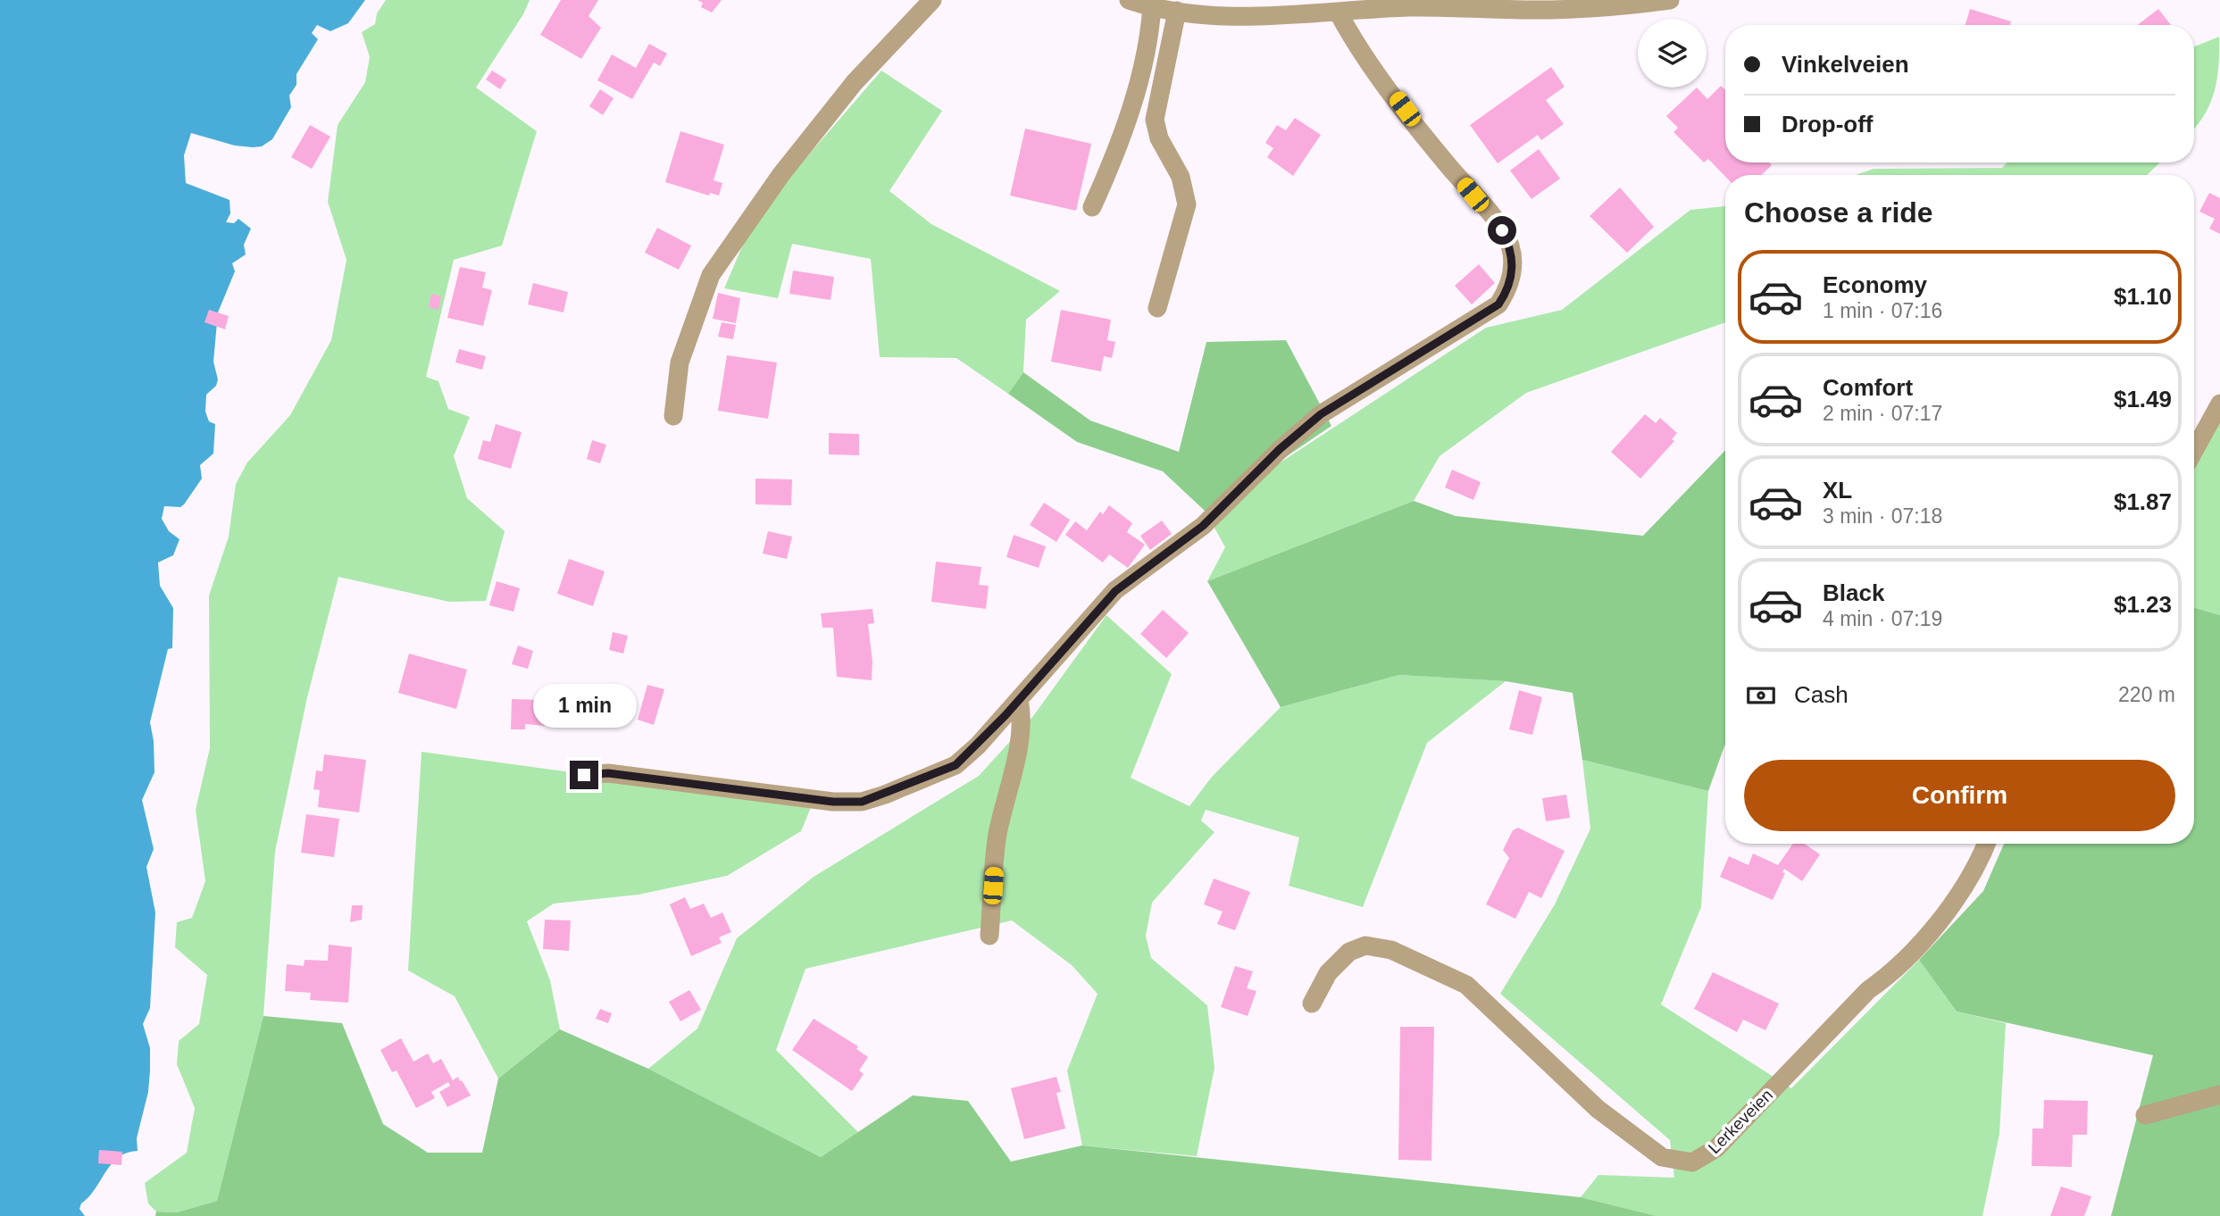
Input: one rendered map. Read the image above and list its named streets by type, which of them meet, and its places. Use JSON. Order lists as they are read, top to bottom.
{
  "streets": {
    "street": ["Lerkeveien"]
  },
  "page": {
    "banner": ["Vinkelveien", "Drop-off"],
    "heading": "Choose a ride",
    "list": [
      {
        "name": "Economy",
        "note": "1 min · 07:16",
        "value": "$1.10"
      },
      {
        "name": "Comfort",
        "note": "2 min · 07:17",
        "value": "$1.49"
      },
      {
        "name": "XL",
        "note": "3 min · 07:18",
        "value": "$1.87"
      },
      {
        "name": "Black",
        "note": "4 min · 07:19",
        "value": "$1.23"
      }
    ],
    "pay": ["Cash", "220 m"],
    "bubble": "1 min",
    "buttons": "Confirm"
  }
}
